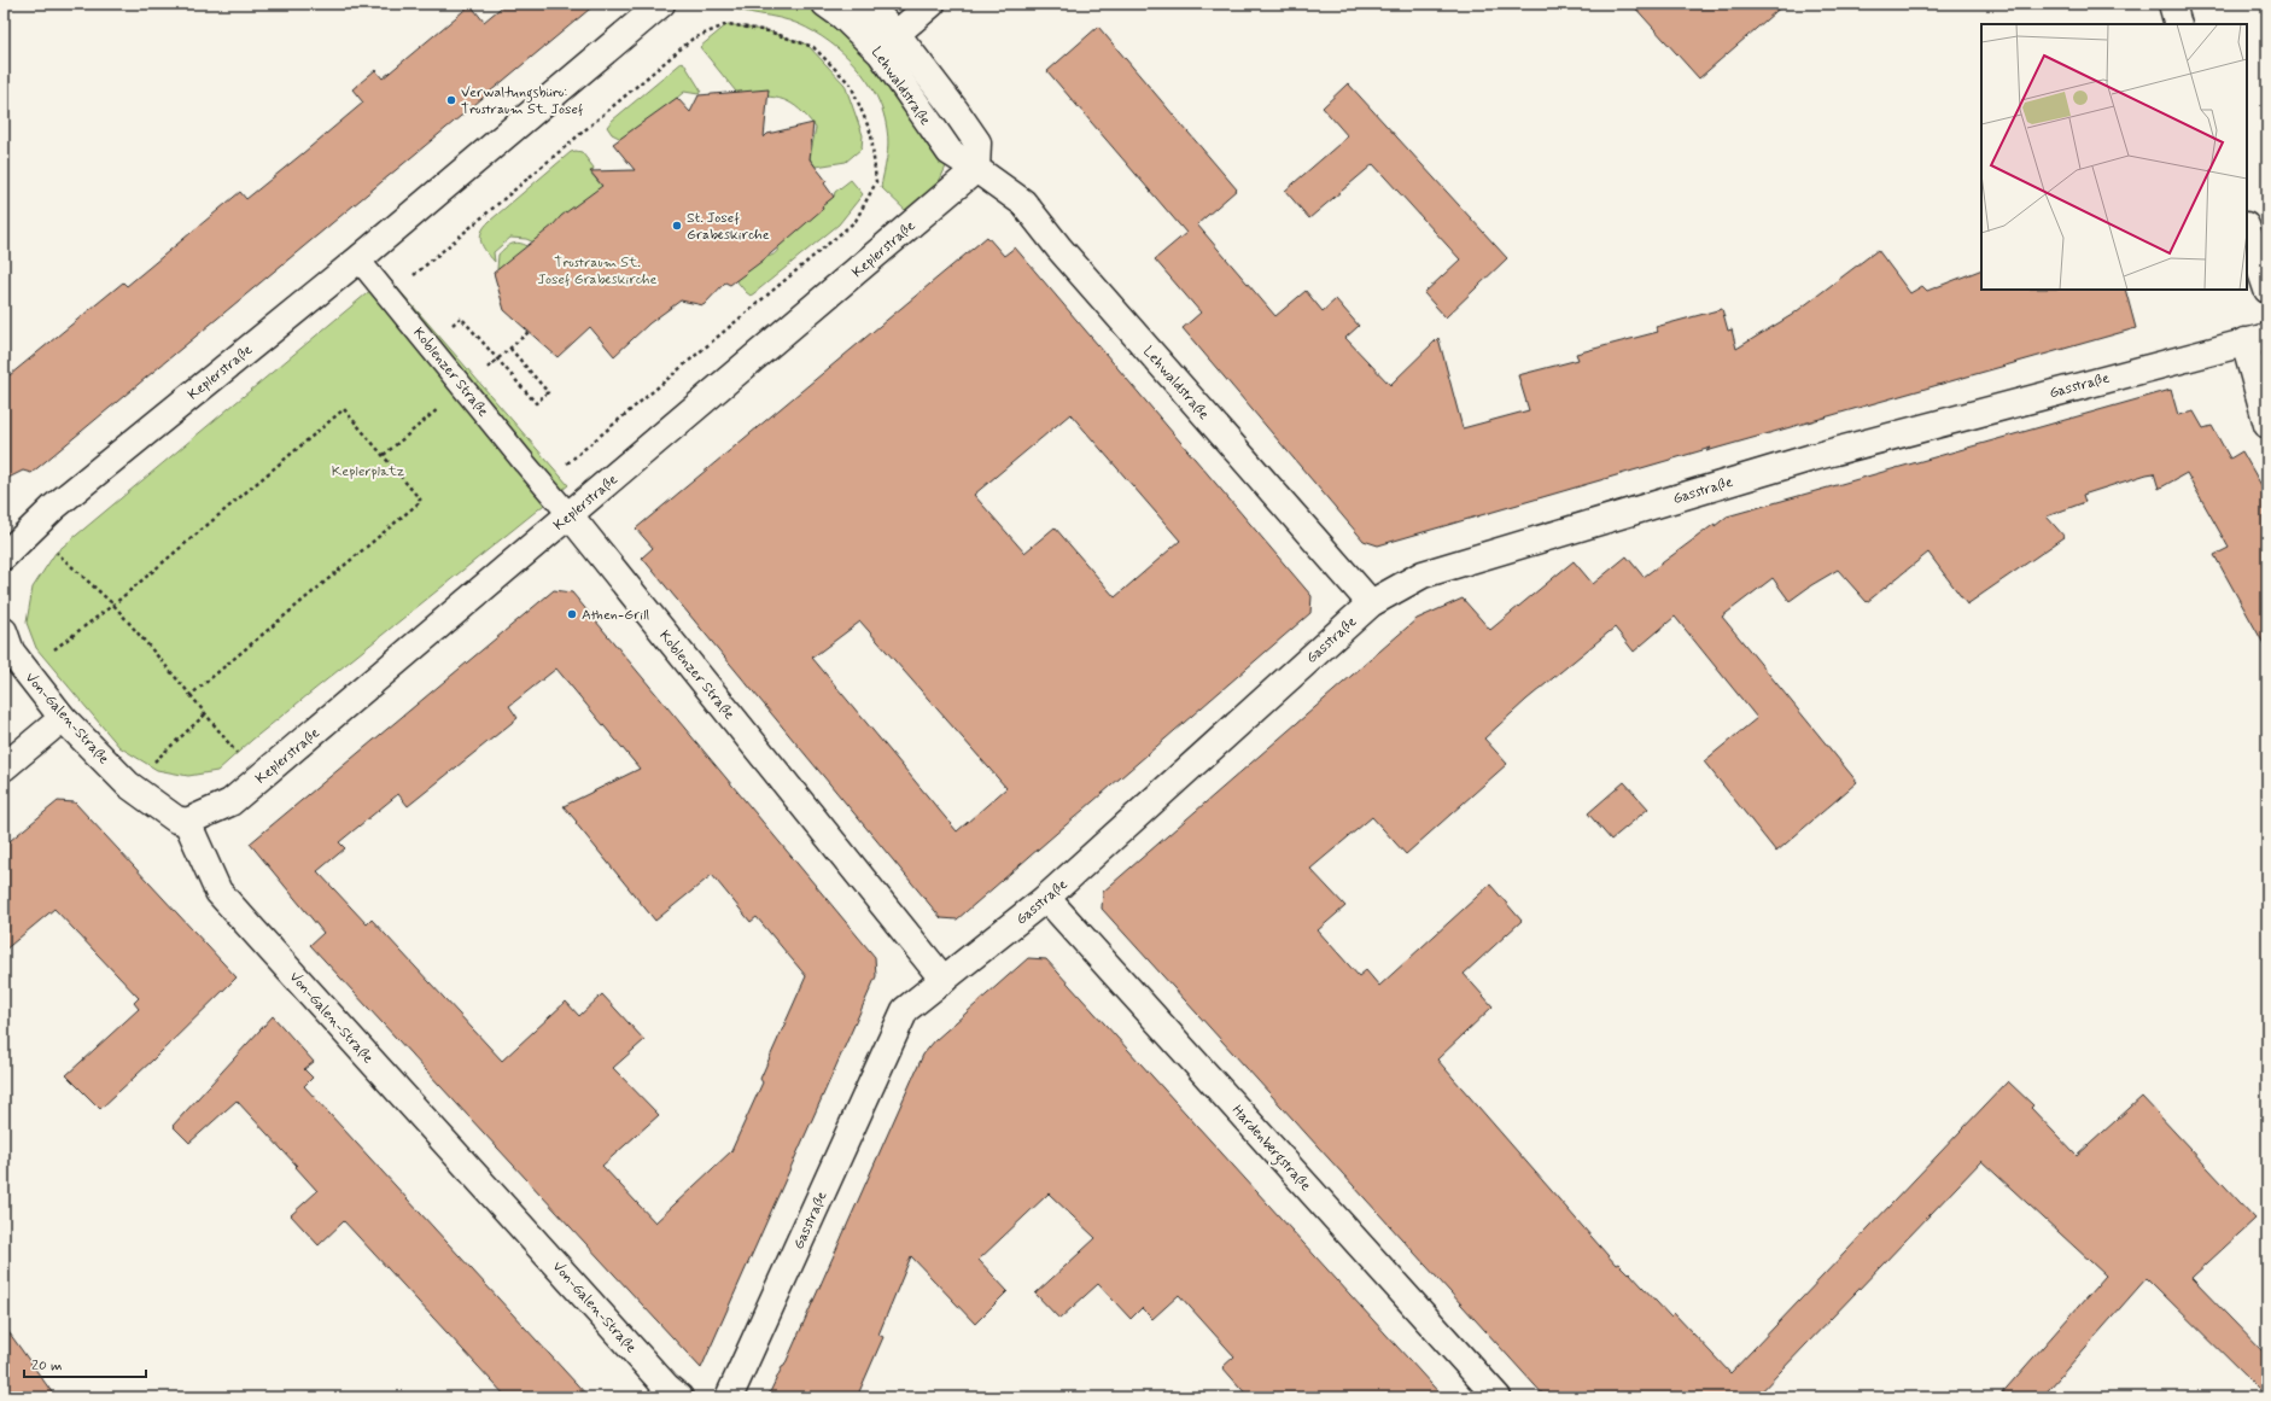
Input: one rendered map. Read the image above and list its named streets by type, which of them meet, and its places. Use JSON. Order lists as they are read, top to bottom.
{
  "streets": {
    "street": [
      "Lehwaldstraße",
      "Keplerstraße",
      "Koblenzer Straße",
      "Gasstraße",
      "Von-Galen-Straße",
      "Hardenbergstraße"
    ]
  },
  "crossings": [
    ["Lehwaldstraße", "Keplerstraße"],
    ["Lehwaldstraße", "Gasstraße"],
    ["Keplerstraße", "Koblenzer Straße"],
    ["Keplerstraße", "Von-Galen-Straße"],
    ["Koblenzer Straße", "Gasstraße"],
    ["Gasstraße", "Hardenbergstraße"]
  ],
  "parks": ["Trostraum St. Josef Grabeskirche", "Keplerplatz"],
  "places": ["Verwaltungsbüro: Trostraum St. Josef", "St. Josef Grabeskirche", "Athen-Grill"],
  "scale_bar": "20 m"
}
